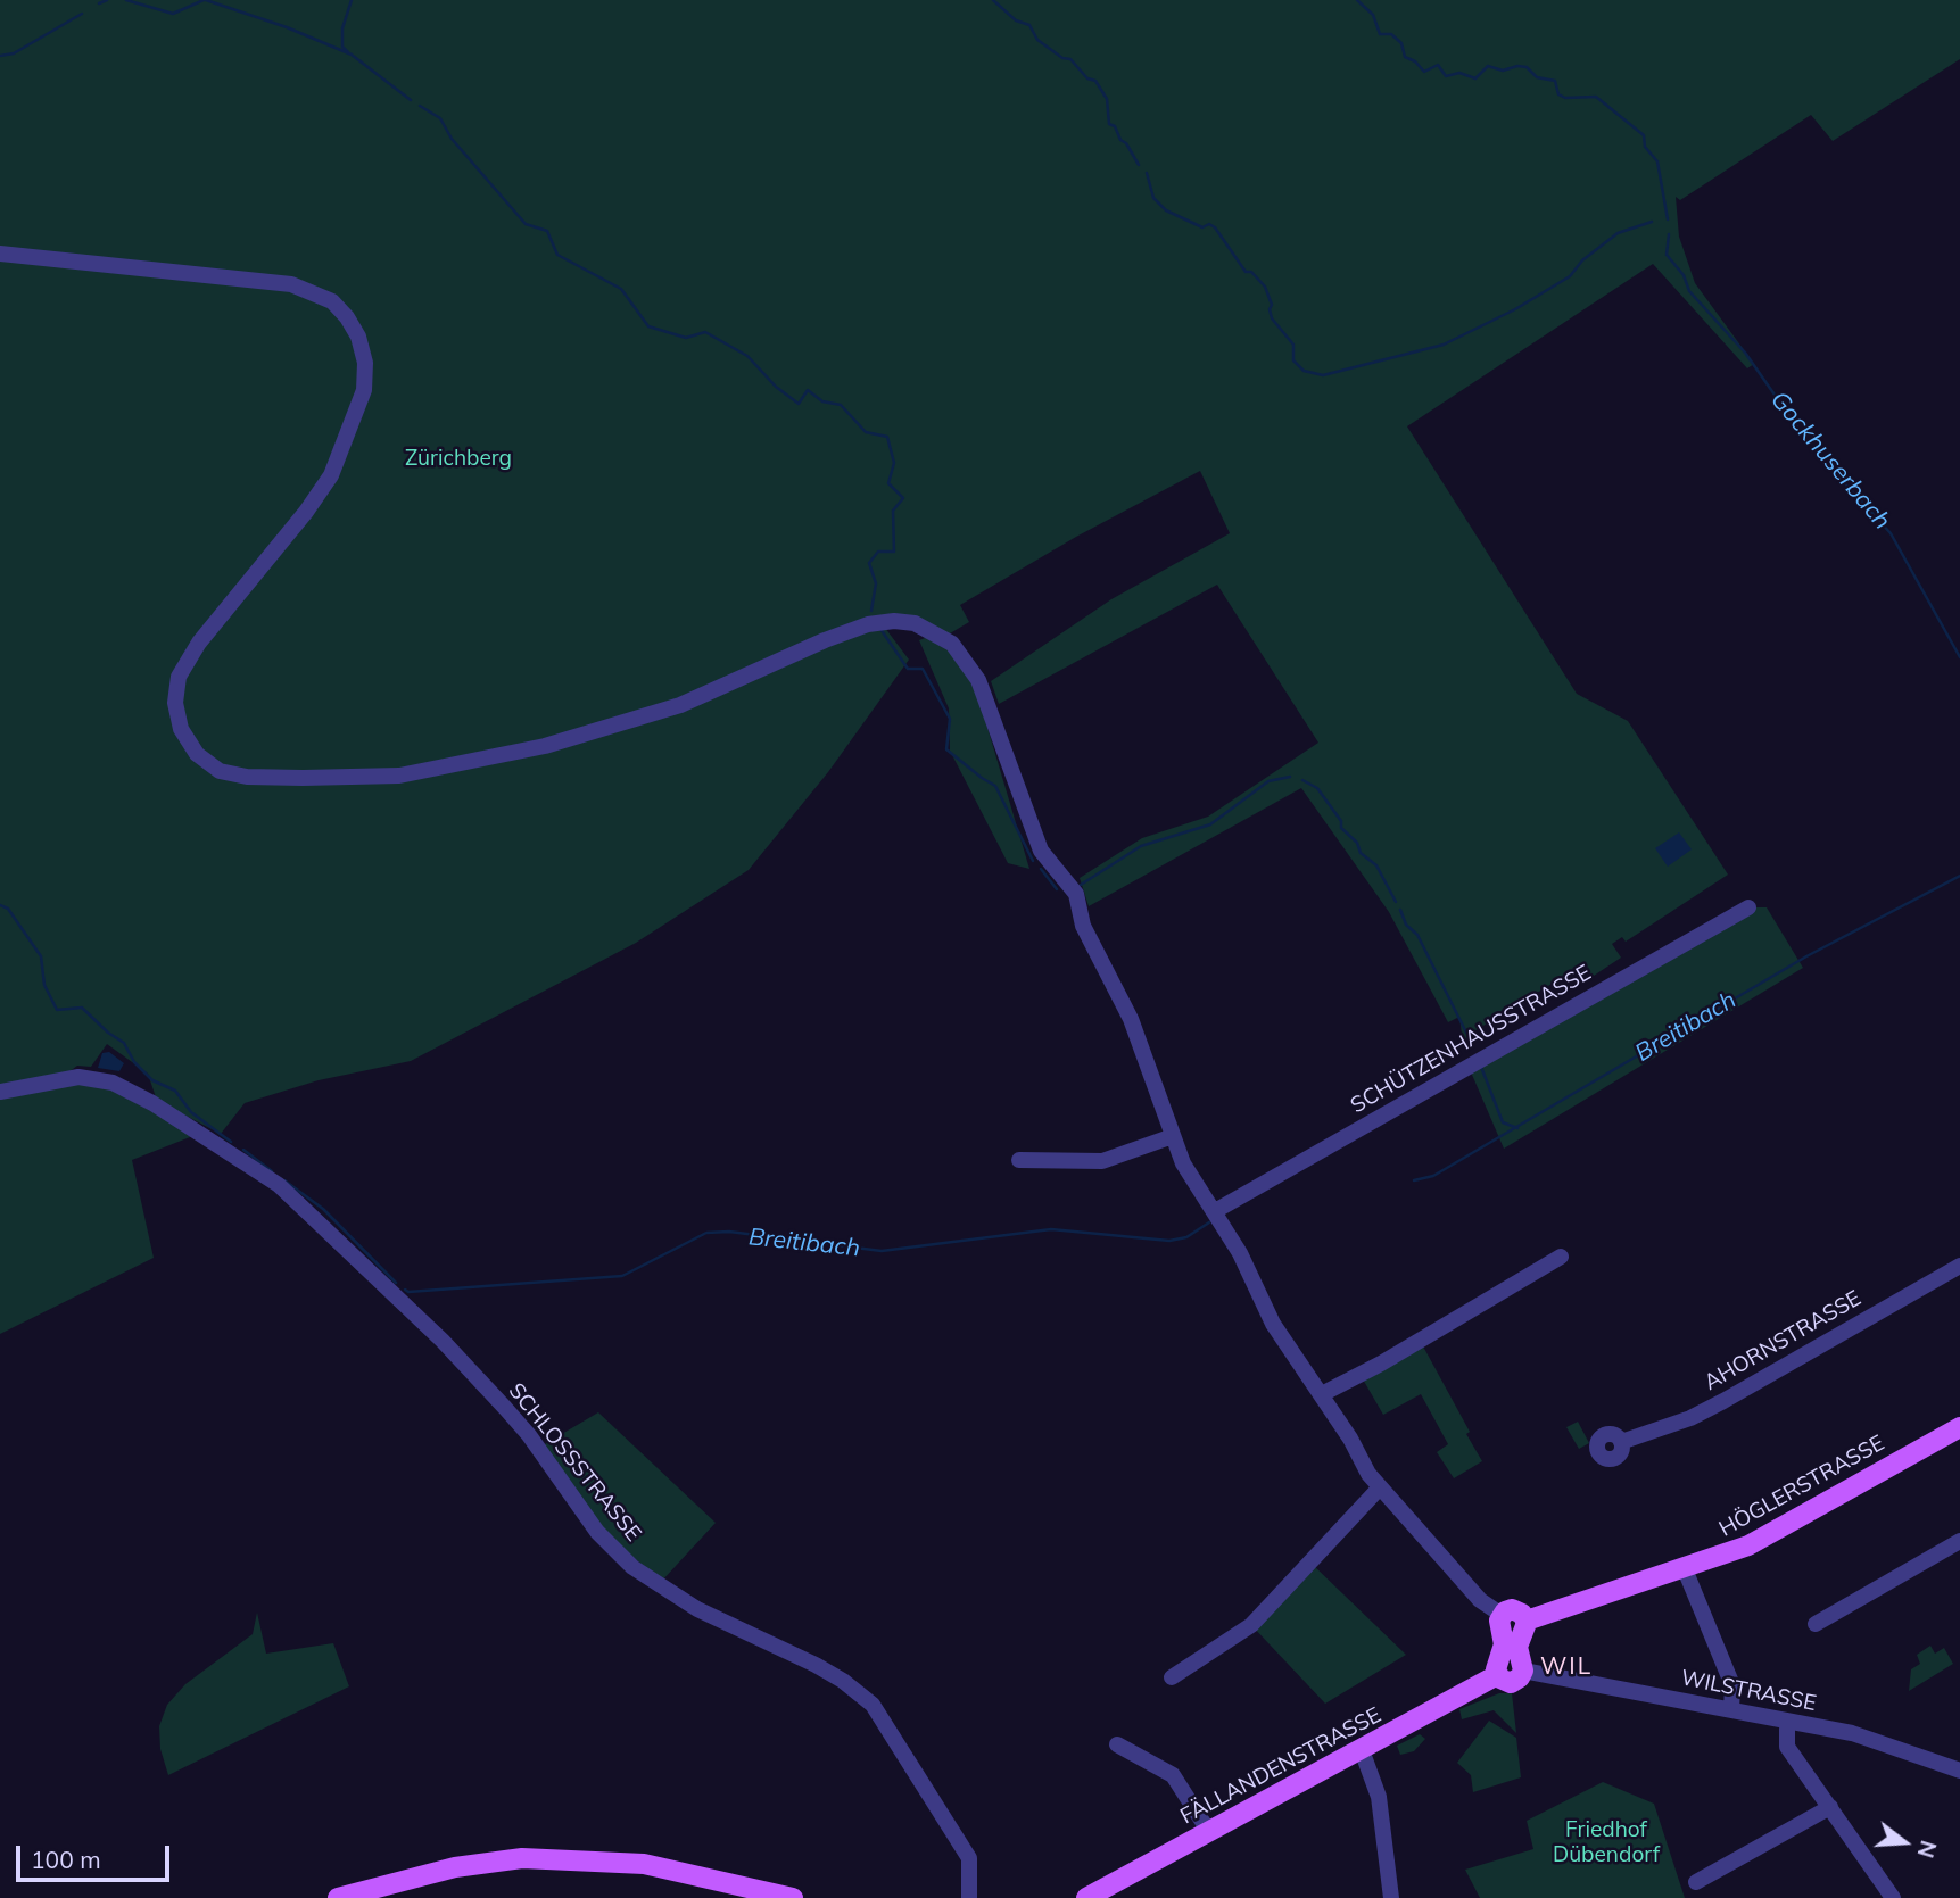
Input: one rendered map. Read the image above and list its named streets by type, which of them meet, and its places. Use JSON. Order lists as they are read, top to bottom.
{
  "streets": {
    "main road": ["HÖGLERSTRASSE", "FÄLLANDENSTRASSE"],
    "street": [
      "SCHÜTZENHAUSSTRASSE",
      "AHORNSTRASSE",
      "SCHLOSSSTRASSE",
      "WILSTRASSE"
    ]
  },
  "crossings": [
    ["WILSTRASSE", "FÄLLANDENSTRASSE"]
  ],
  "districts": ["WIL"],
  "water": ["Gockhuserbach", "Breitibach"],
  "parks": ["Zürichberg", "Friedhof Dübendorf"],
  "scale_bar": "100 m",
  "north": "right"
}
